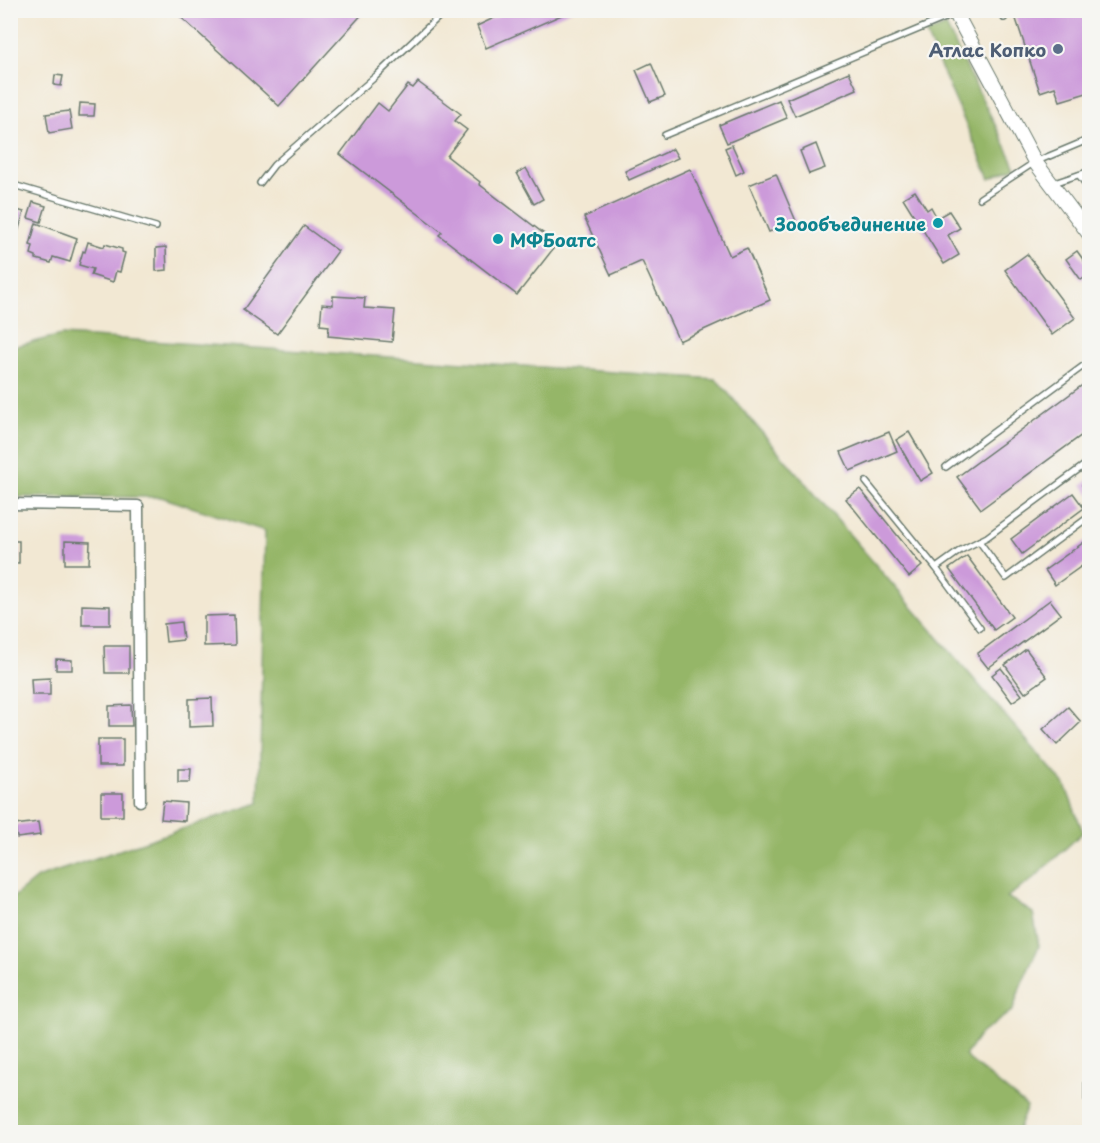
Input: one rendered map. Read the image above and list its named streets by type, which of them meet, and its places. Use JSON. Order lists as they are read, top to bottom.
{
  "places": ["Атлас Копко", "Зоообъединение", "МФБоатс"]
}
